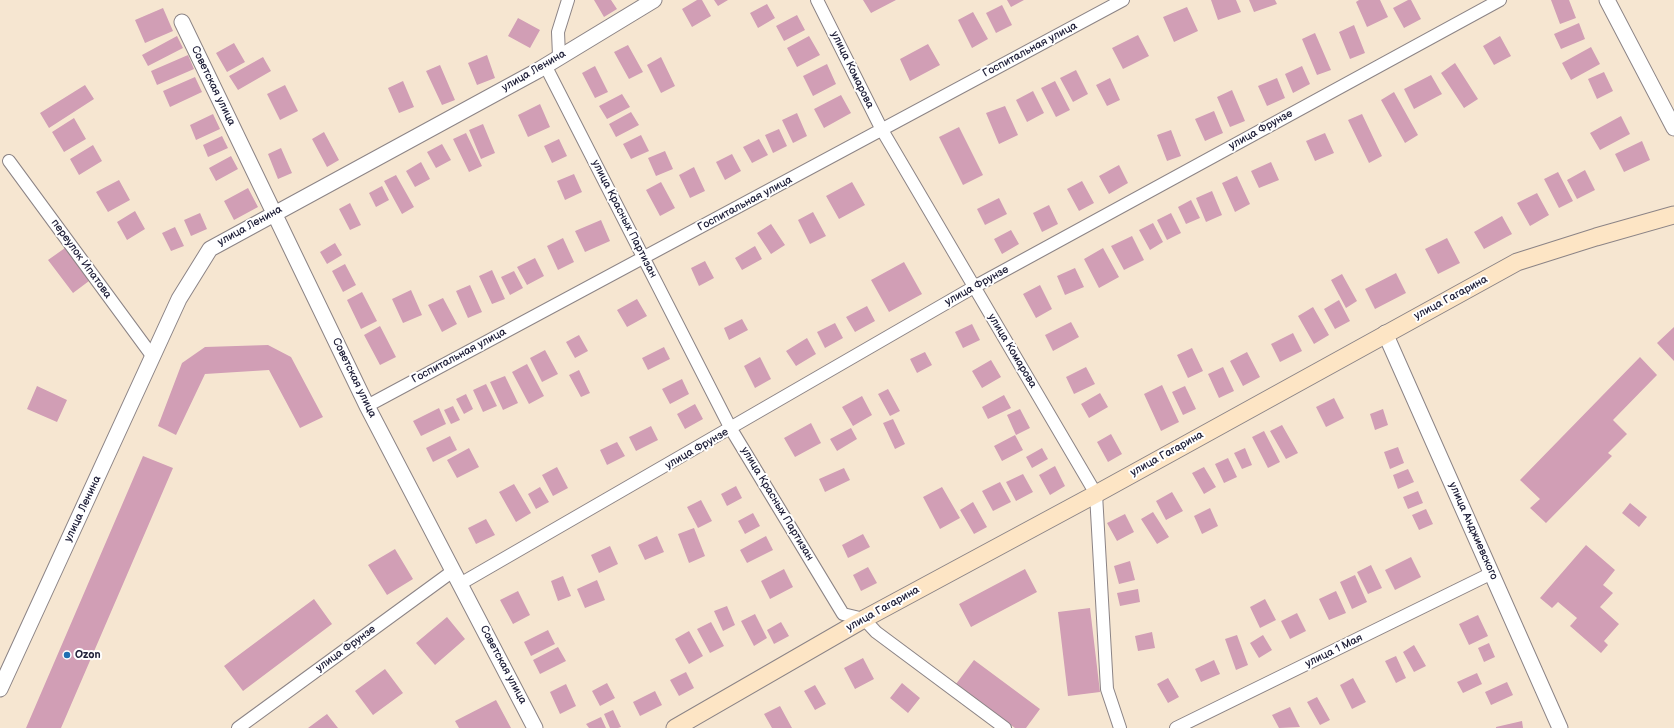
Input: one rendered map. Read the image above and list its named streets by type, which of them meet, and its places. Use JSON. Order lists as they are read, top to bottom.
{
  "streets": {
    "main road": ["улица Гагарина"],
    "street": [
      "Госпитальная улица",
      "улица Комарова",
      "улица Ленина",
      "Советская улица",
      "улица Фрунзе",
      "улица Красных Партизан",
      "переулок Ипатова",
      "улица Анджиевского",
      "улица 1 Мая"
    ]
  },
  "crossings": [
    ["Госпитальная улица", "улица Комарова"],
    ["Госпитальная улица", "Советская улица"],
    ["Госпитальная улица", "улица Красных Партизан"],
    ["улица Комарова", "улица Фрунзе"],
    ["улица Комарова", "улица Гагарина"],
    ["улица Ленина", "Советская улица"],
    ["улица Ленина", "улица Красных Партизан"],
    ["улица Ленина", "переулок Ипатова"],
    ["Советская улица", "улица Фрунзе"],
    ["улица Фрунзе", "улица Красных Партизан"],
    ["улица Красных Партизан", "улица Гагарина"],
    ["улица Гагарина", "улица Анджиевского"],
    ["улица Анджиевского", "улица 1 Мая"]
  ],
  "places": ["Ozon"]
}
